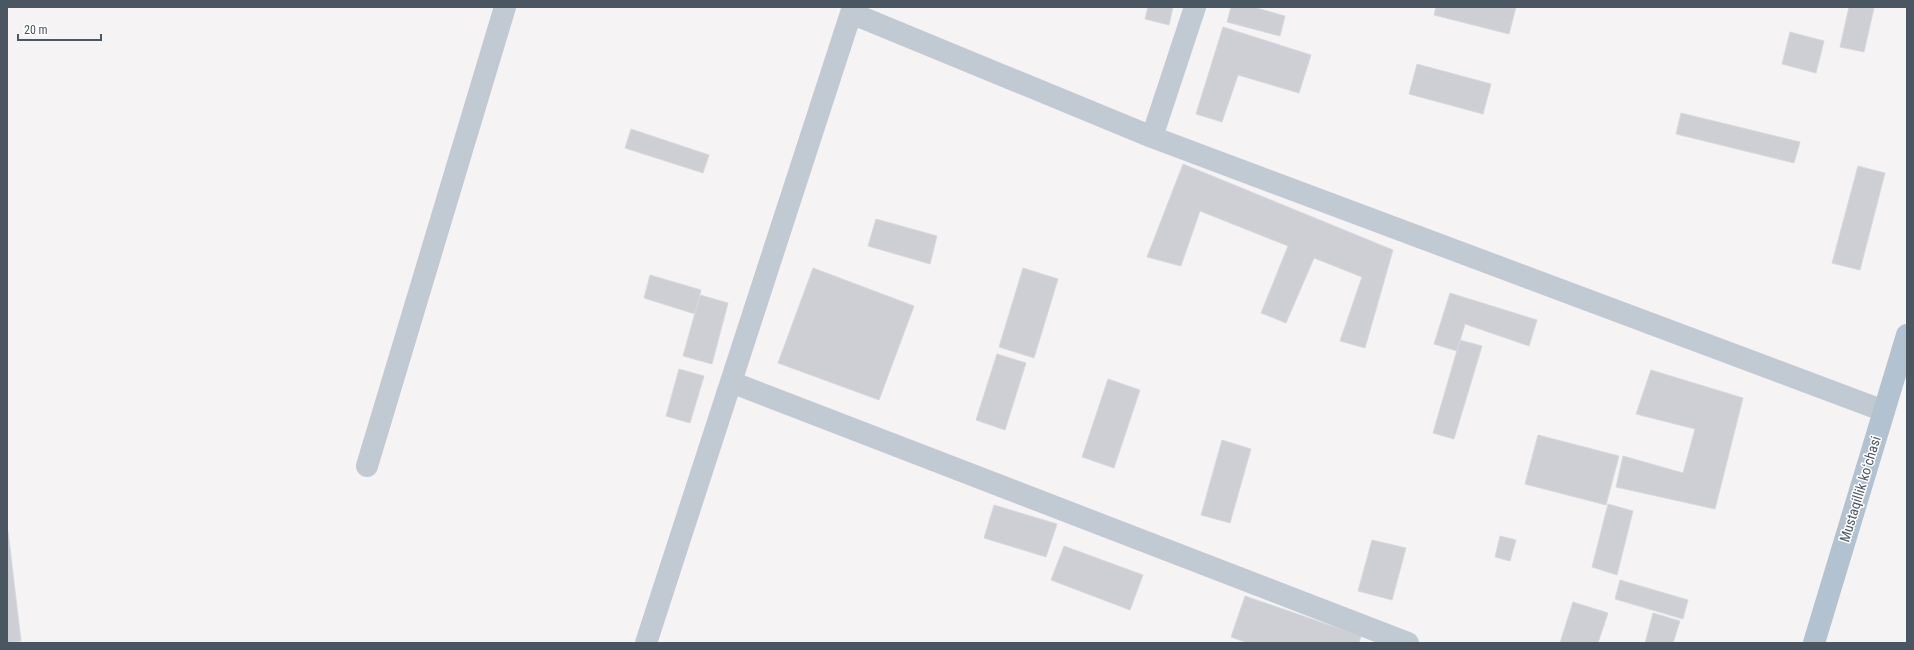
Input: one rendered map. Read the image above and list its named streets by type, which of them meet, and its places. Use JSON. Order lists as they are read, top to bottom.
{
  "streets": {
    "main road": ["Mustaqillik koʻchasi"]
  },
  "scale_bar": "20 m"
}
